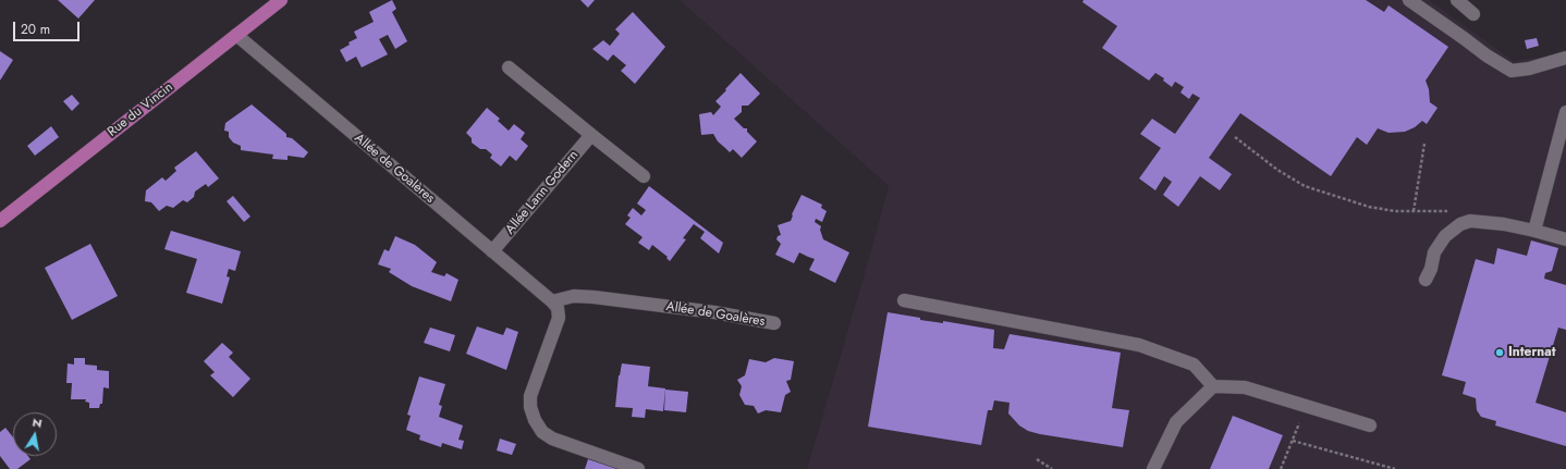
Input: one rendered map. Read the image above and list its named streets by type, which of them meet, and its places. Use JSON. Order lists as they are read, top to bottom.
{
  "streets": {
    "main road": ["Rue du Vincin"],
    "street": ["Allée de Goalères", "Allée Lann Godern"]
  },
  "crossings": [
    ["Rue du Vincin", "Allée de Goalères"],
    ["Allée de Goalères", "Allée Lann Godern"]
  ],
  "places": ["Internat"],
  "scale_bar": "20 m",
  "north": "top"
}
